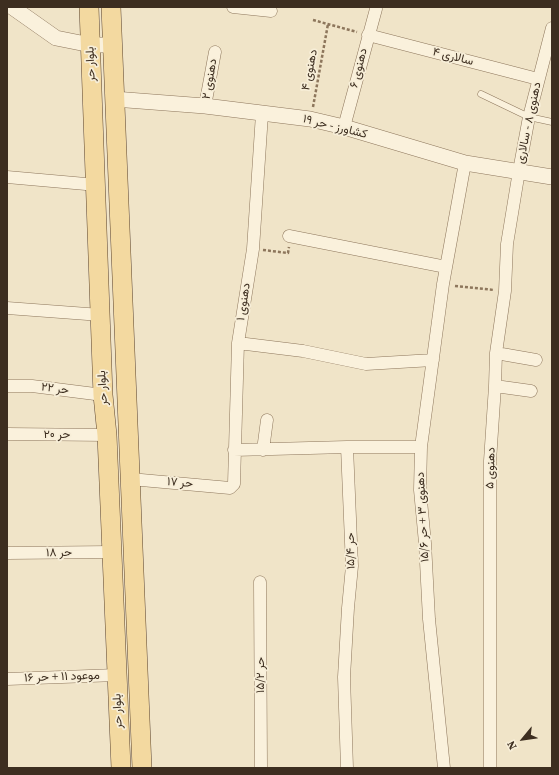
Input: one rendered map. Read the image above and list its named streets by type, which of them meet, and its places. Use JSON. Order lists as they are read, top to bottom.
{
  "streets": {
    "main road": ["بلوار حر"],
    "street": [
      "سالاری ۴",
      "دهنوی ۶",
      "دهنوی ۲",
      "دهنوی ۸ - سالاری",
      "کشاورز - حر ۱۹",
      "دهنوی ۱",
      "حر ۲۲",
      "حر ۲۰",
      "دهنوی ۵",
      "حر ۱۷",
      "دهنوی ۳ + حر ۱۵/۶",
      "حر ۱۵/۴",
      "حر ۱۸",
      "حر ۱۵/۲",
      "موعود ۱۱ + حر ۱۶"
    ],
    "path": ["دهنوی ۴"]
  },
  "crossings": [
    ["سالاری ۴", "دهنوی ۶"],
    ["سالاری ۴", "دهنوی ۸ - سالاری"],
    ["بلوار حر", "کشاورز - حر ۱۹"],
    ["بلوار حر", "حر ۲۲"],
    ["بلوار حر", "حر ۲۰"],
    ["بلوار حر", "حر ۱۷"],
    ["بلوار حر", "حر ۱۸"],
    ["بلوار حر", "موعود ۱۱ + حر ۱۶"],
    ["دهنوی ۶", "کشاورز - حر ۱۹"],
    ["دهنوی ۴", "کشاورز - حر ۱۹"],
    ["دهنوی ۲", "کشاورز - حر ۱۹"],
    ["دهنوی ۸ - سالاری", "کشاورز - حر ۱۹"],
    ["دهنوی ۸ - سالاری", "دهنوی ۵"],
    ["کشاورز - حر ۱۹", "دهنوی ۱"],
    ["کشاورز - حر ۱۹", "دهنوی ۵"],
    ["کشاورز - حر ۱۹", "دهنوی ۳ + حر ۱۵/۶"],
    ["دهنوی ۱", "حر ۱۷"]
  ],
  "north": "bottom left"
}
